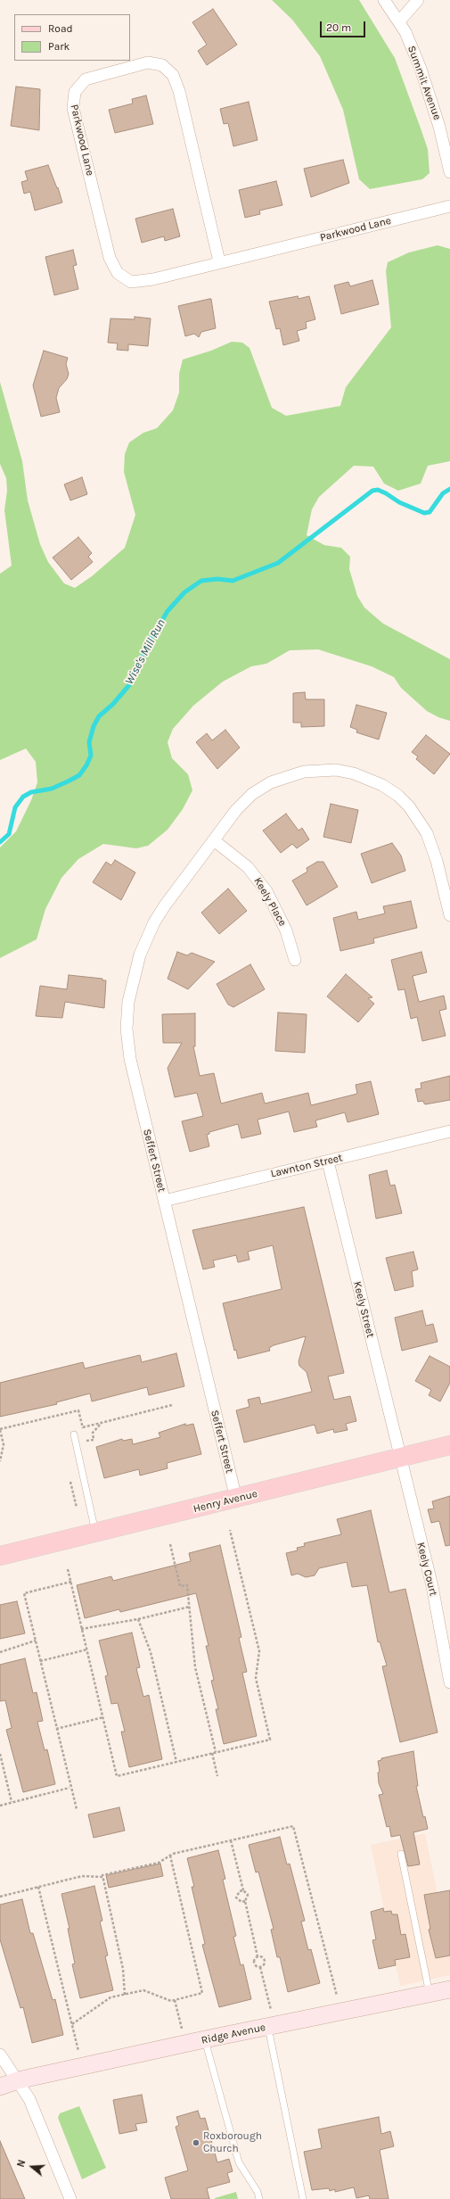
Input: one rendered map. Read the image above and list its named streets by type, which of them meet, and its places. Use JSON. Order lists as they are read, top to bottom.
{
  "streets": {
    "main road": ["Henry Avenue", "Ridge Avenue"],
    "street": [
      "Summit Avenue",
      "Parkwood Lane",
      "Keely Place",
      "Seffert Street",
      "Lawnton Street",
      "Keely Street",
      "Keely Court"
    ]
  },
  "crossings": [
    ["Keely Place", "Seffert Street"],
    ["Seffert Street", "Lawnton Street"],
    ["Seffert Street", "Henry Avenue"],
    ["Lawnton Street", "Keely Street"],
    ["Keely Street", "Henry Avenue"],
    ["Keely Street", "Keely Court"],
    ["Henry Avenue", "Keely Court"]
  ],
  "water": ["Wise's Mill Run"],
  "places": ["Roxborough Church"],
  "legend": ["Road", "Park"],
  "scale_bar": "20 m",
  "north": "left"
}
